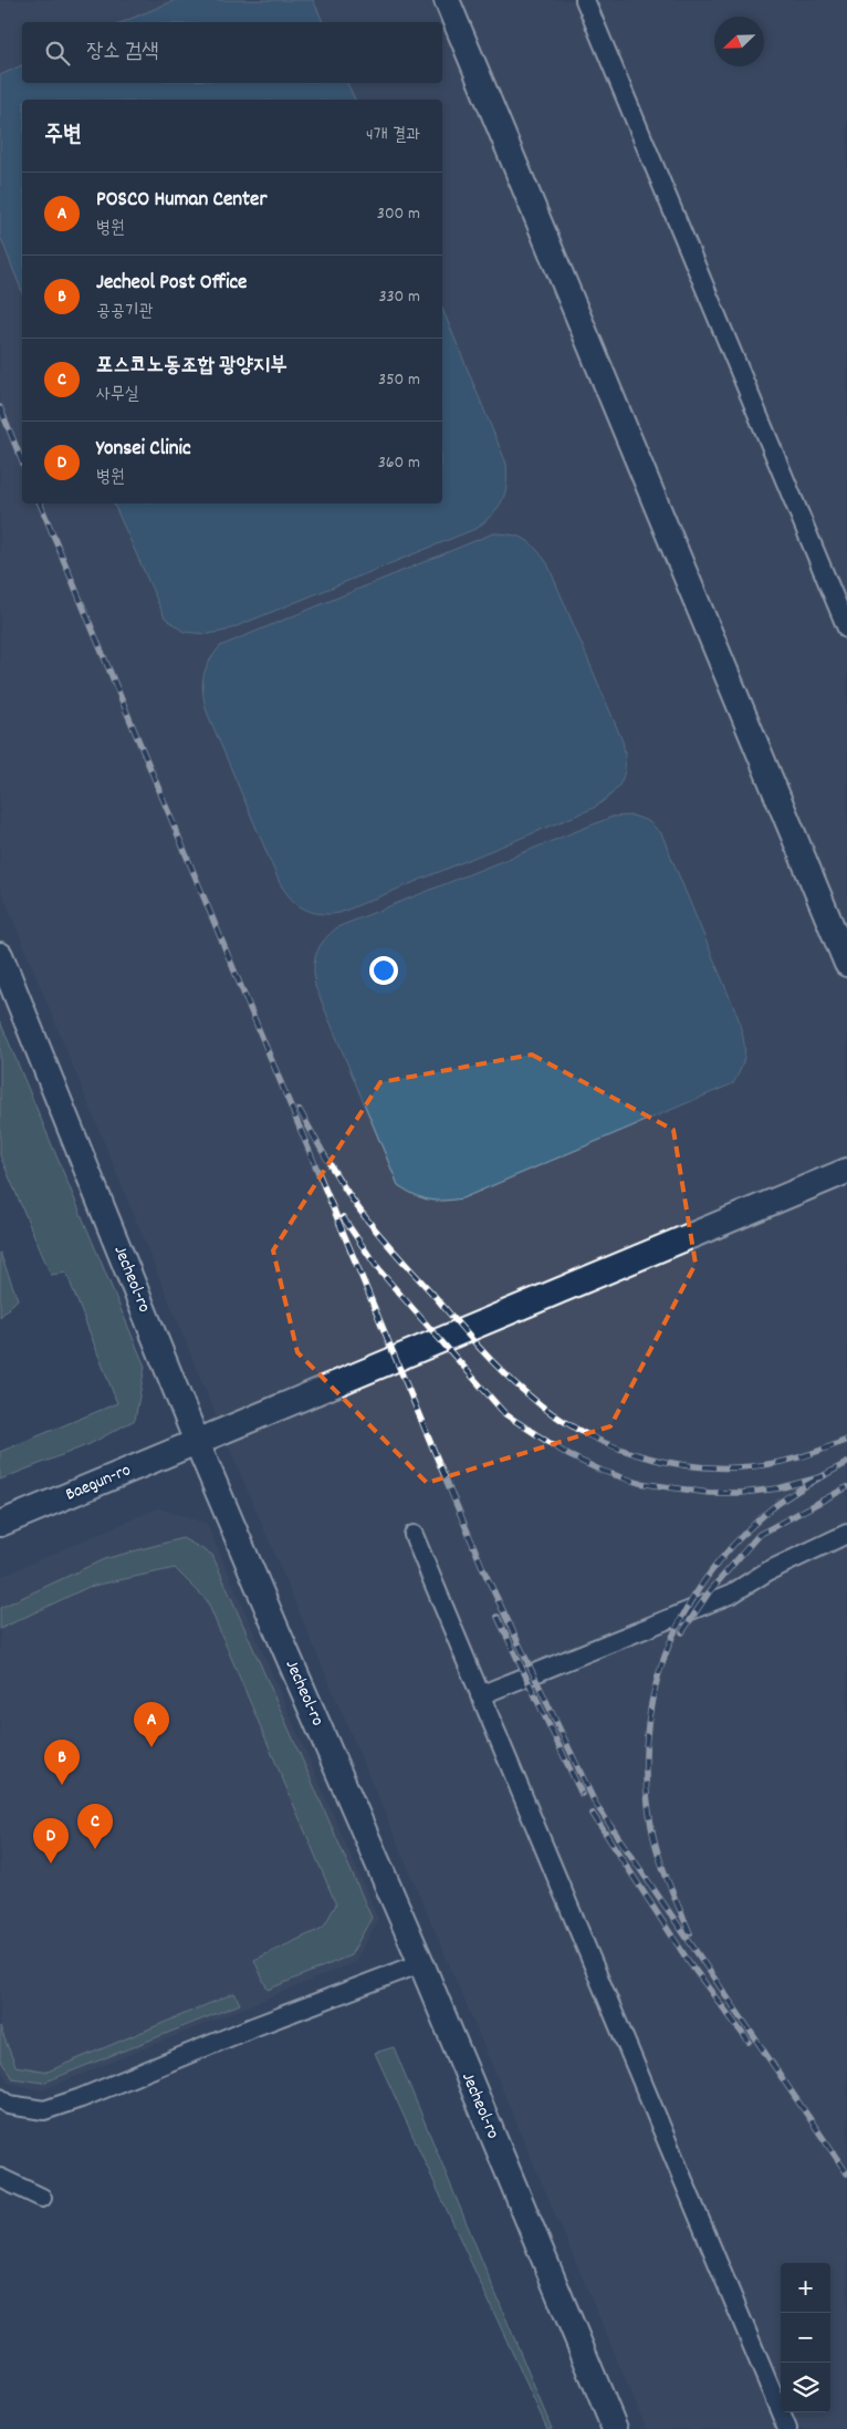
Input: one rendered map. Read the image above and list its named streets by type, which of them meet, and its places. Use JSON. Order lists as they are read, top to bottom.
{
  "streets": {
    "main road": ["Jecheol-ro", "Baegun-ro"]
  },
  "crossings": [
    ["Jecheol-ro", "Baegun-ro"]
  ],
  "north": "bottom left",
  "page": {
    "search": "장소 검색",
    "heading": ["주변", "4개 결과"],
    "list": [
      {
        "mark": "A",
        "name": "POSCO Human Center",
        "note": "병원",
        "value": "300 m"
      },
      {
        "mark": "B",
        "name": "Jecheol Post Office",
        "note": "공공기관",
        "value": "330 m"
      },
      {
        "mark": "C",
        "name": "포스코노동조합 광양지부",
        "note": "사무실",
        "value": "350 m"
      },
      {
        "mark": "D",
        "name": "Yonsei Clinic",
        "note": "병원",
        "value": "360 m"
      }
    ],
    "pins": [
      "A",
      "B",
      "C",
      "D"
    ],
    "map_buttons": ["+", "−"]
  }
}
